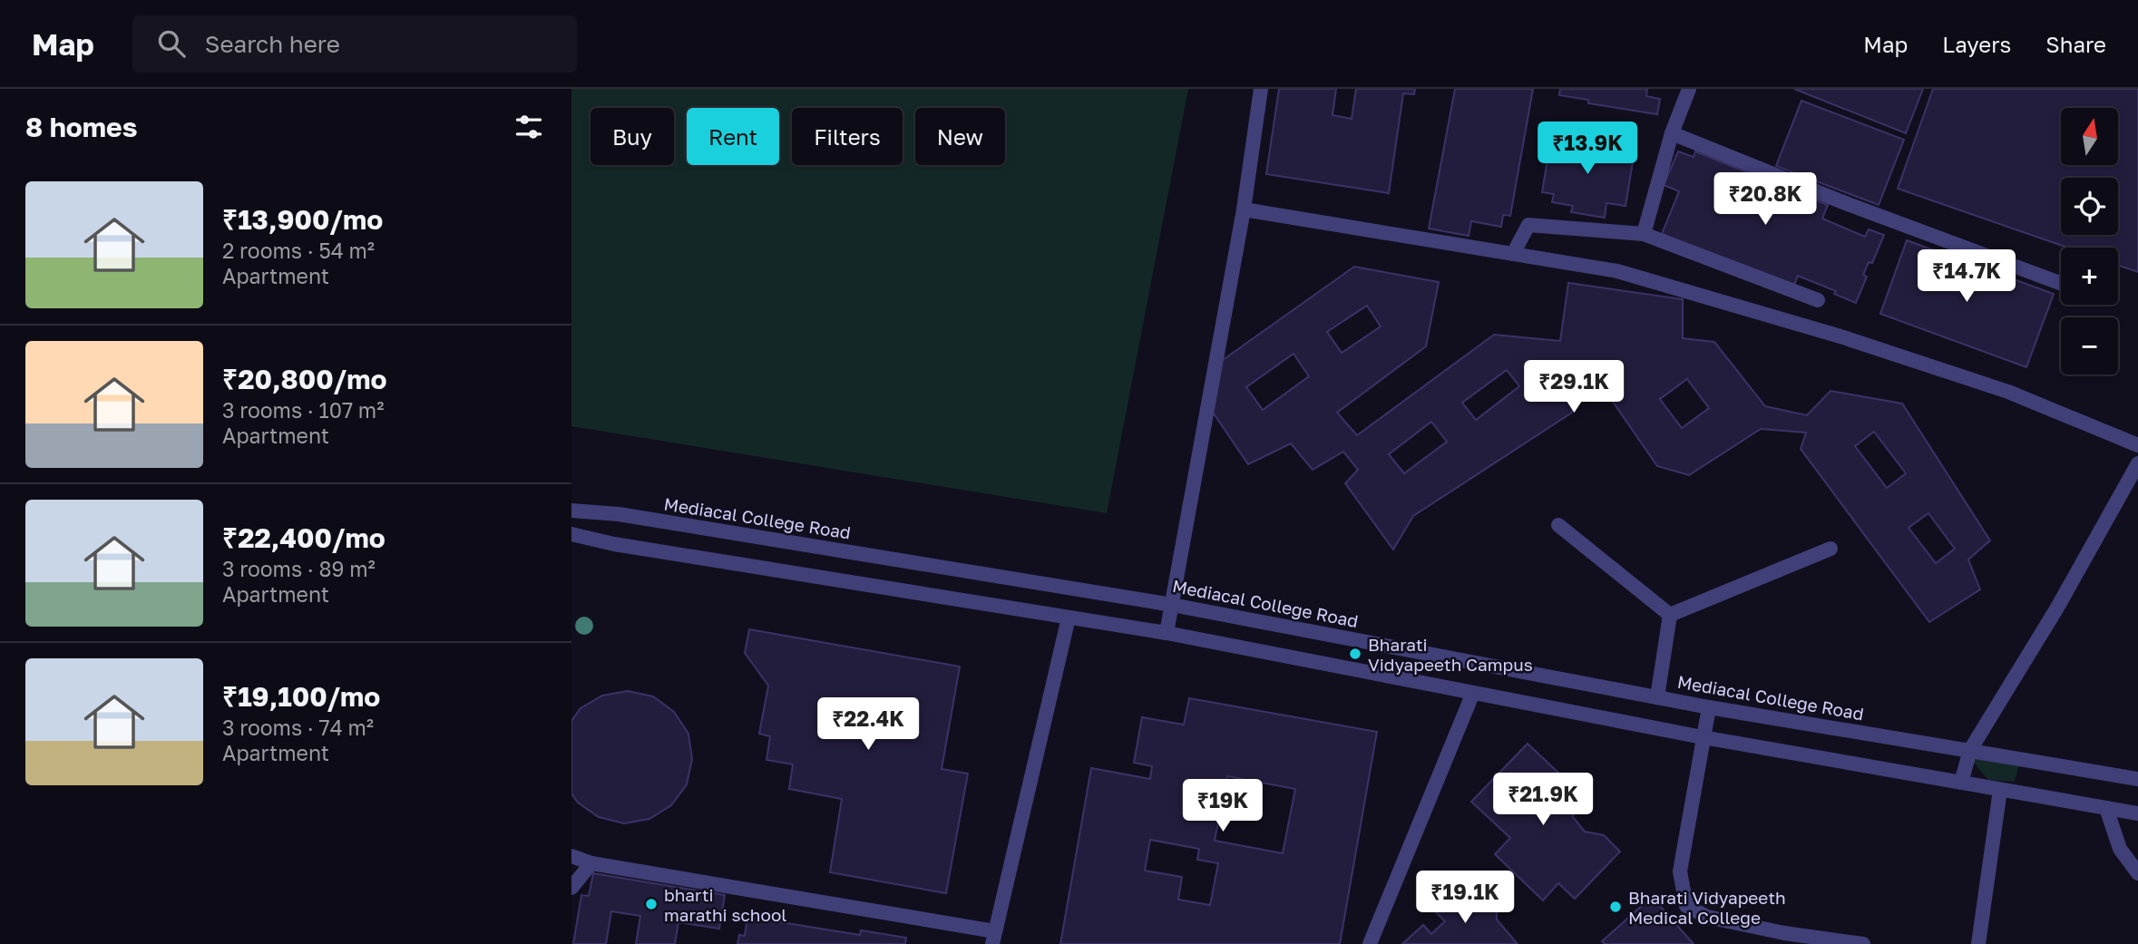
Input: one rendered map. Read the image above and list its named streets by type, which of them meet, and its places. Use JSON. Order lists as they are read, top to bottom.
{
  "streets": {
    "lane": ["Mediacal College Road"]
  },
  "places": ["Bharati Vidyapeeth Campus", "bharti marathi school", "Bharati Vidyapeeth Medical College"],
  "north": "top",
  "page": {
    "header": "Map",
    "search": "Search here",
    "nav": ["Map", "Layers", "Share"],
    "heading": "8 homes",
    "map_buttons": ["+", "−"],
    "chip": [
      "Buy",
      "Rent",
      "Filters",
      "New"
    ],
    "price": [
      "₹13.9K",
      "₹20.8K",
      "₹14.7K",
      "₹29.1K",
      "₹22.4K",
      "₹21.9K",
      "₹19K",
      "₹19.1K"
    ],
    "list": [
      {
        "name": "₹13,900/mo",
        "note": "2 rooms · 54 m² · Apartment"
      },
      {
        "name": "₹20,800/mo",
        "note": "3 rooms · 107 m² · Apartment"
      },
      {
        "name": "₹22,400/mo",
        "note": "3 rooms · 89 m² · Apartment"
      },
      {
        "name": "₹19,100/mo",
        "note": "3 rooms · 74 m² · Apartment"
      }
    ]
  }
}
